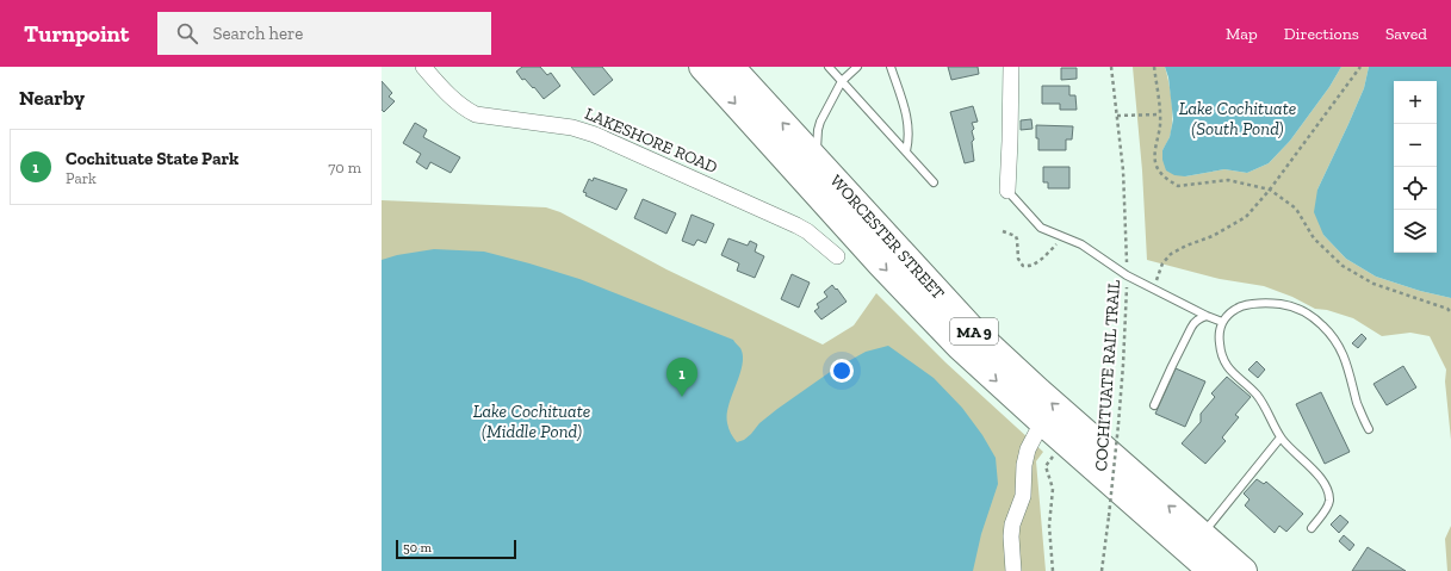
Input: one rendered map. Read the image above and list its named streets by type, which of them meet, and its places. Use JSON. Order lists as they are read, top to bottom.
{
  "streets": {
    "highway": ["WORCESTER STREET", "MA 9"],
    "street": ["LAKESHORE ROAD"],
    "path": ["COCHITUATE RAIL TRAIL"]
  },
  "water": ["Lake Cochituate (South Pond)", "Lake Cochituate (Middle Pond)"],
  "scale_bar": "50 m",
  "page": {
    "header": "Turnpoint",
    "search": "Search here",
    "nav": ["Map", "Directions", "Saved"],
    "heading": "Nearby",
    "map_buttons": ["+", "−"],
    "list": [
      {
        "mark": "1",
        "name": "Cochituate State Park",
        "note": "Park",
        "value": "70 m"
      }
    ],
    "pins": "1",
    "scale": "50 m"
  }
}
